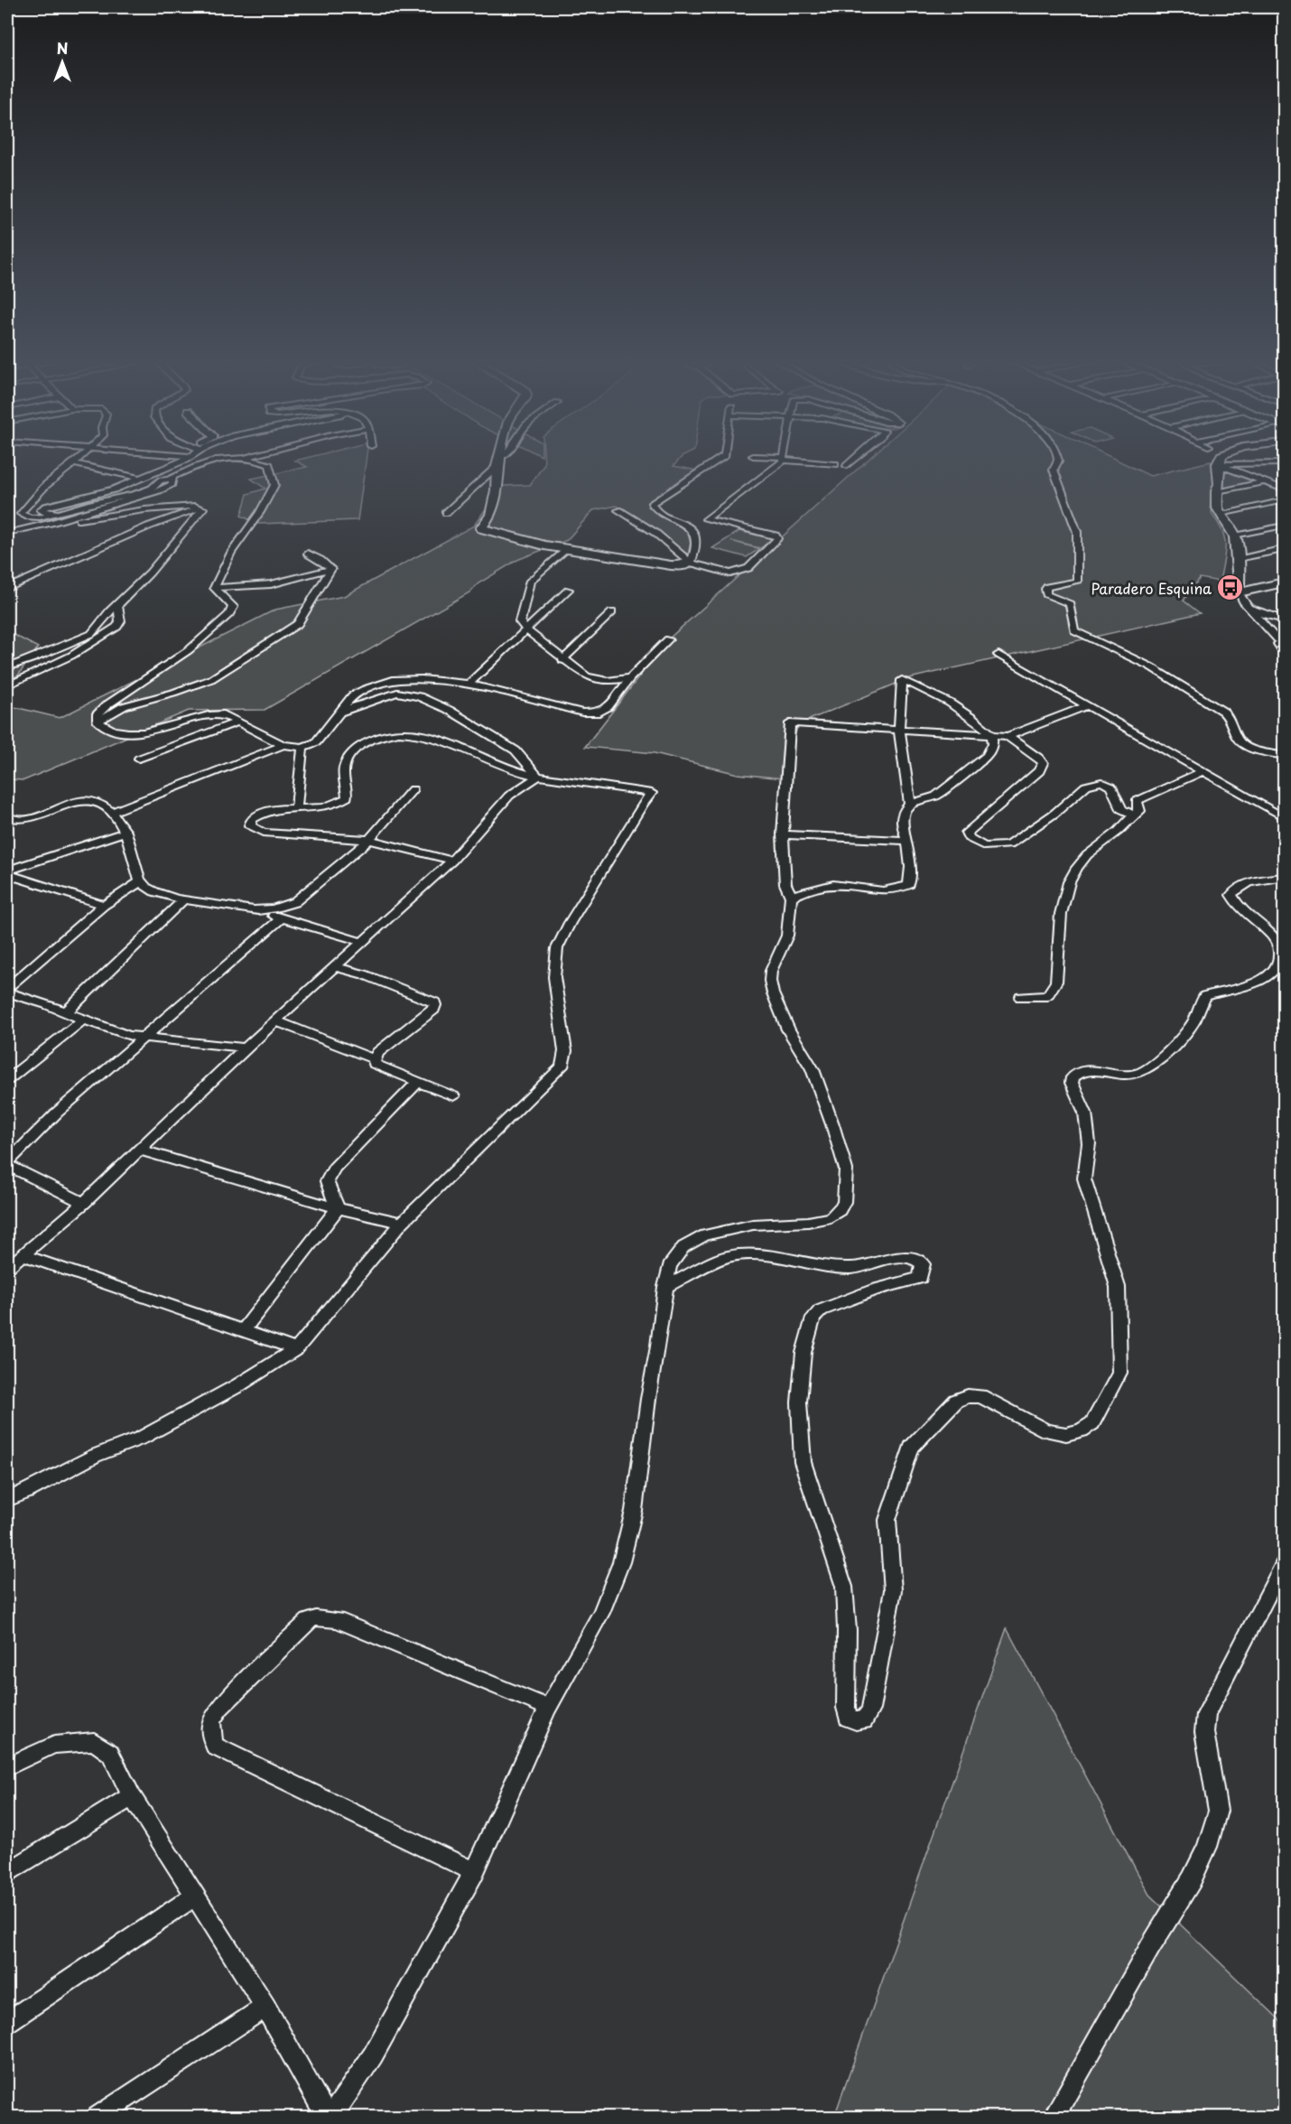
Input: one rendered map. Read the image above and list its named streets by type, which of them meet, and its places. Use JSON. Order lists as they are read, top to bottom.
{
  "places": {
    "bus stop": ["Paradero Esquina"]
  },
  "north": "top"
}
